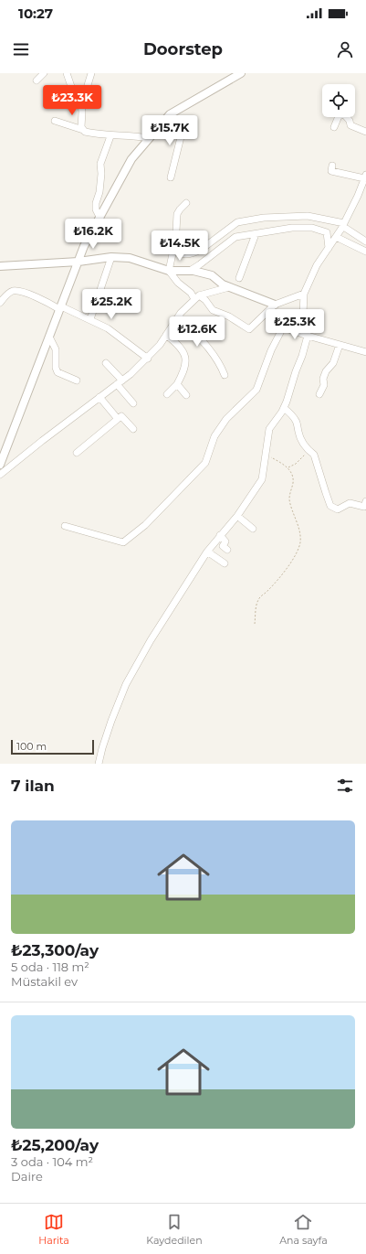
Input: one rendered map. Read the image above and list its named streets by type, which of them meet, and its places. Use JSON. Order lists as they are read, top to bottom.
{
  "scale_bar": "100 m",
  "page": {
    "status": "10:27",
    "header": "Doorstep",
    "price": [
      "₺23.3K",
      "₺15.7K",
      "₺16.2K",
      "₺14.5K",
      "₺25.2K",
      "₺25.3K",
      "₺12.6K"
    ],
    "scale": "100 m",
    "heading": "7 ilan",
    "list": [
      {
        "name": "₺23,300/ay",
        "note": "5 oda · 118 m² · Müstakil ev"
      },
      {
        "name": "₺25,200/ay",
        "note": "3 oda · 104 m² · Daire"
      }
    ],
    "tabs": ["Harita", "Kaydedilen", "Ana sayfa"]
  }
}
